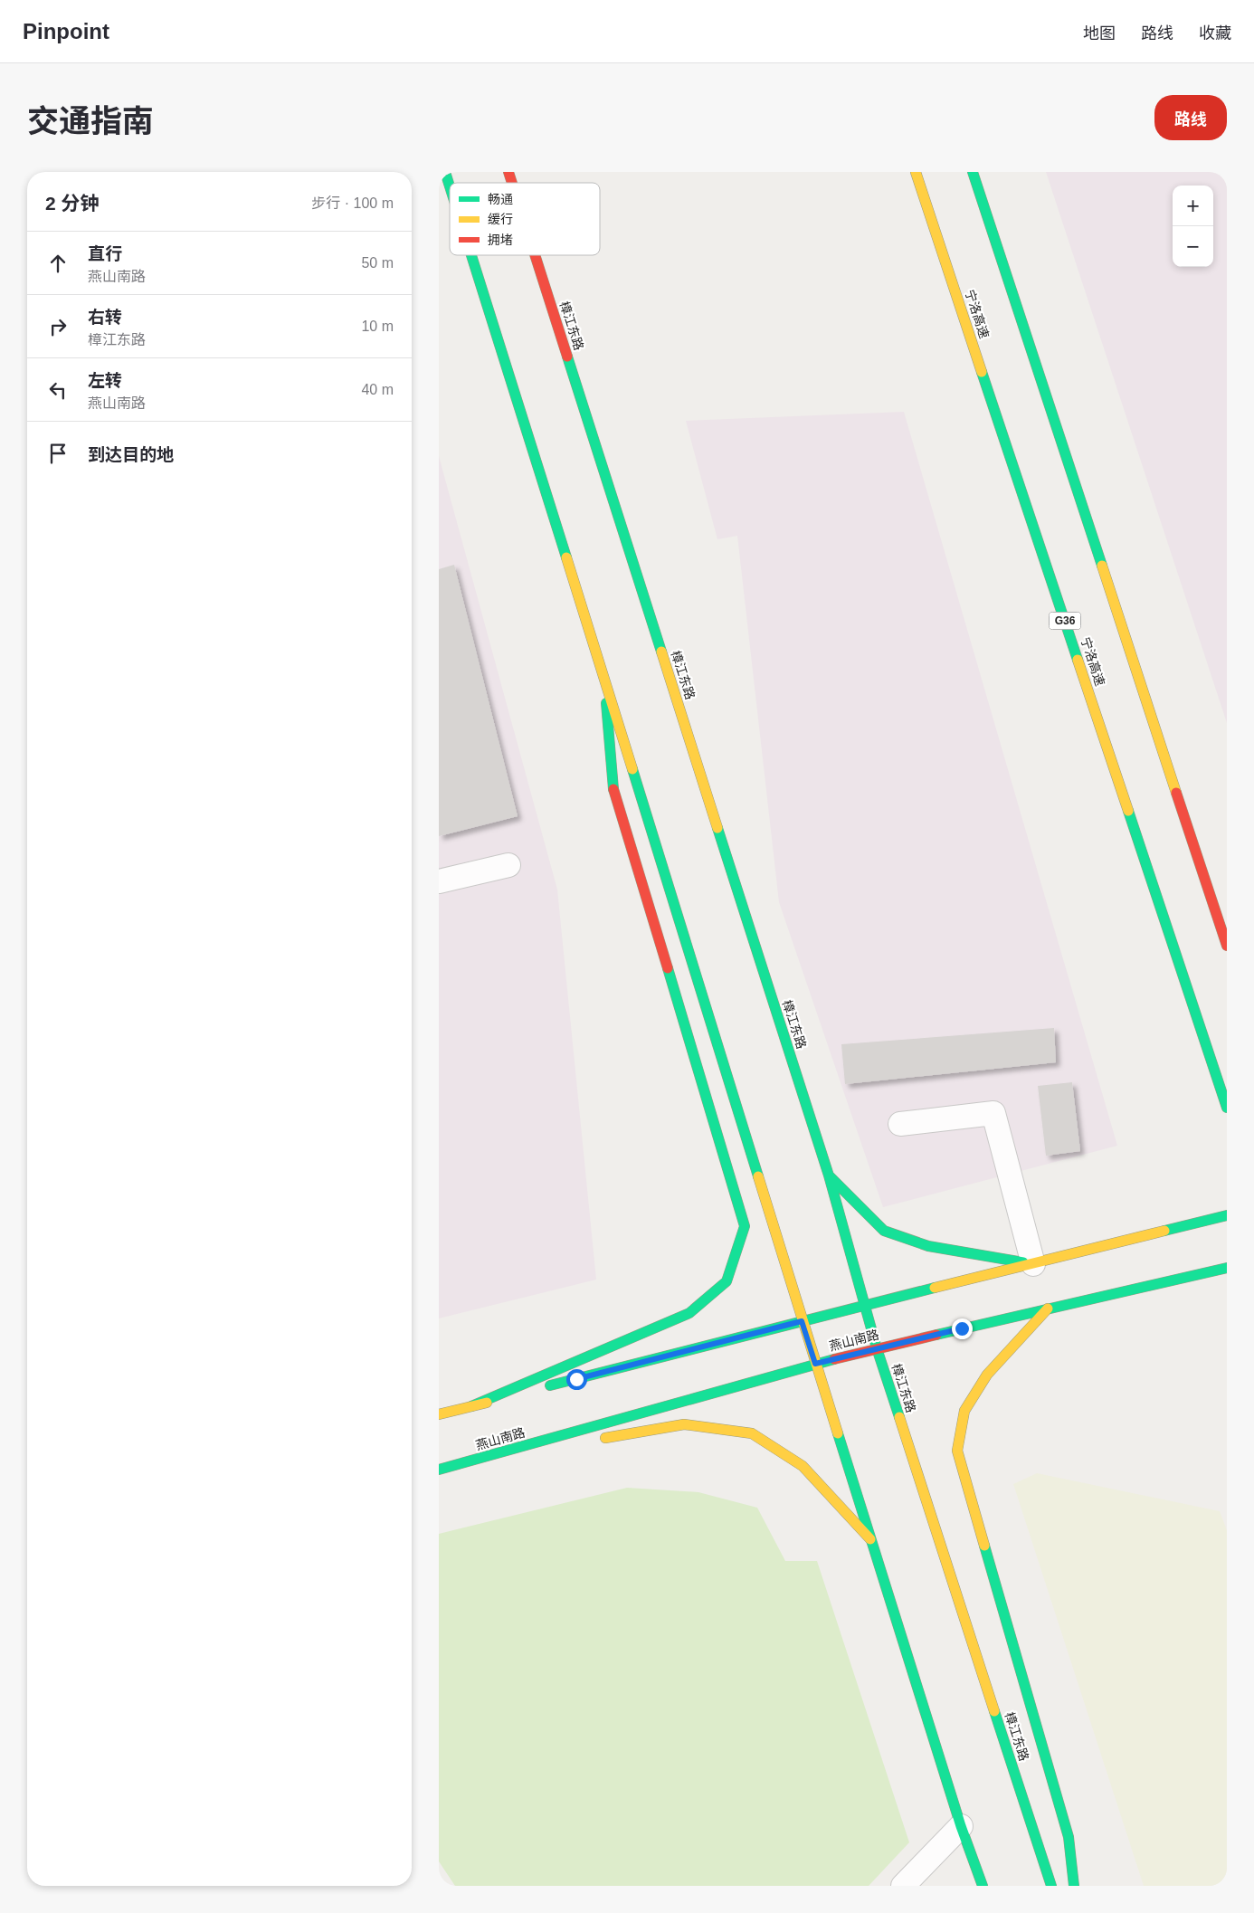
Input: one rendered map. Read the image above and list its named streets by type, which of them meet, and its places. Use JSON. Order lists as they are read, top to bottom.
{
  "streets": {
    "main road": [
      "宁洛高速",
      "樟江东路",
      "G36",
      "燕山南路"
    ]
  },
  "crossings": [
    ["樟江东路", "燕山南路"]
  ],
  "legend": ["畅通", "缓行", "拥堵"],
  "page": {
    "header": "Pinpoint",
    "nav": ["地图", "路线", "收藏"],
    "title": "交通指南",
    "buttons": "路线",
    "heading": ["2 分钟", "步行 · 100 m"],
    "map_buttons": ["+", "−"],
    "list": [
      ["直行", "燕山南路", "50 m"],
      ["右转", "樟江东路", "10 m"],
      ["左转", "燕山南路", "40 m"],
      "到达目的地"
    ]
  }
}
